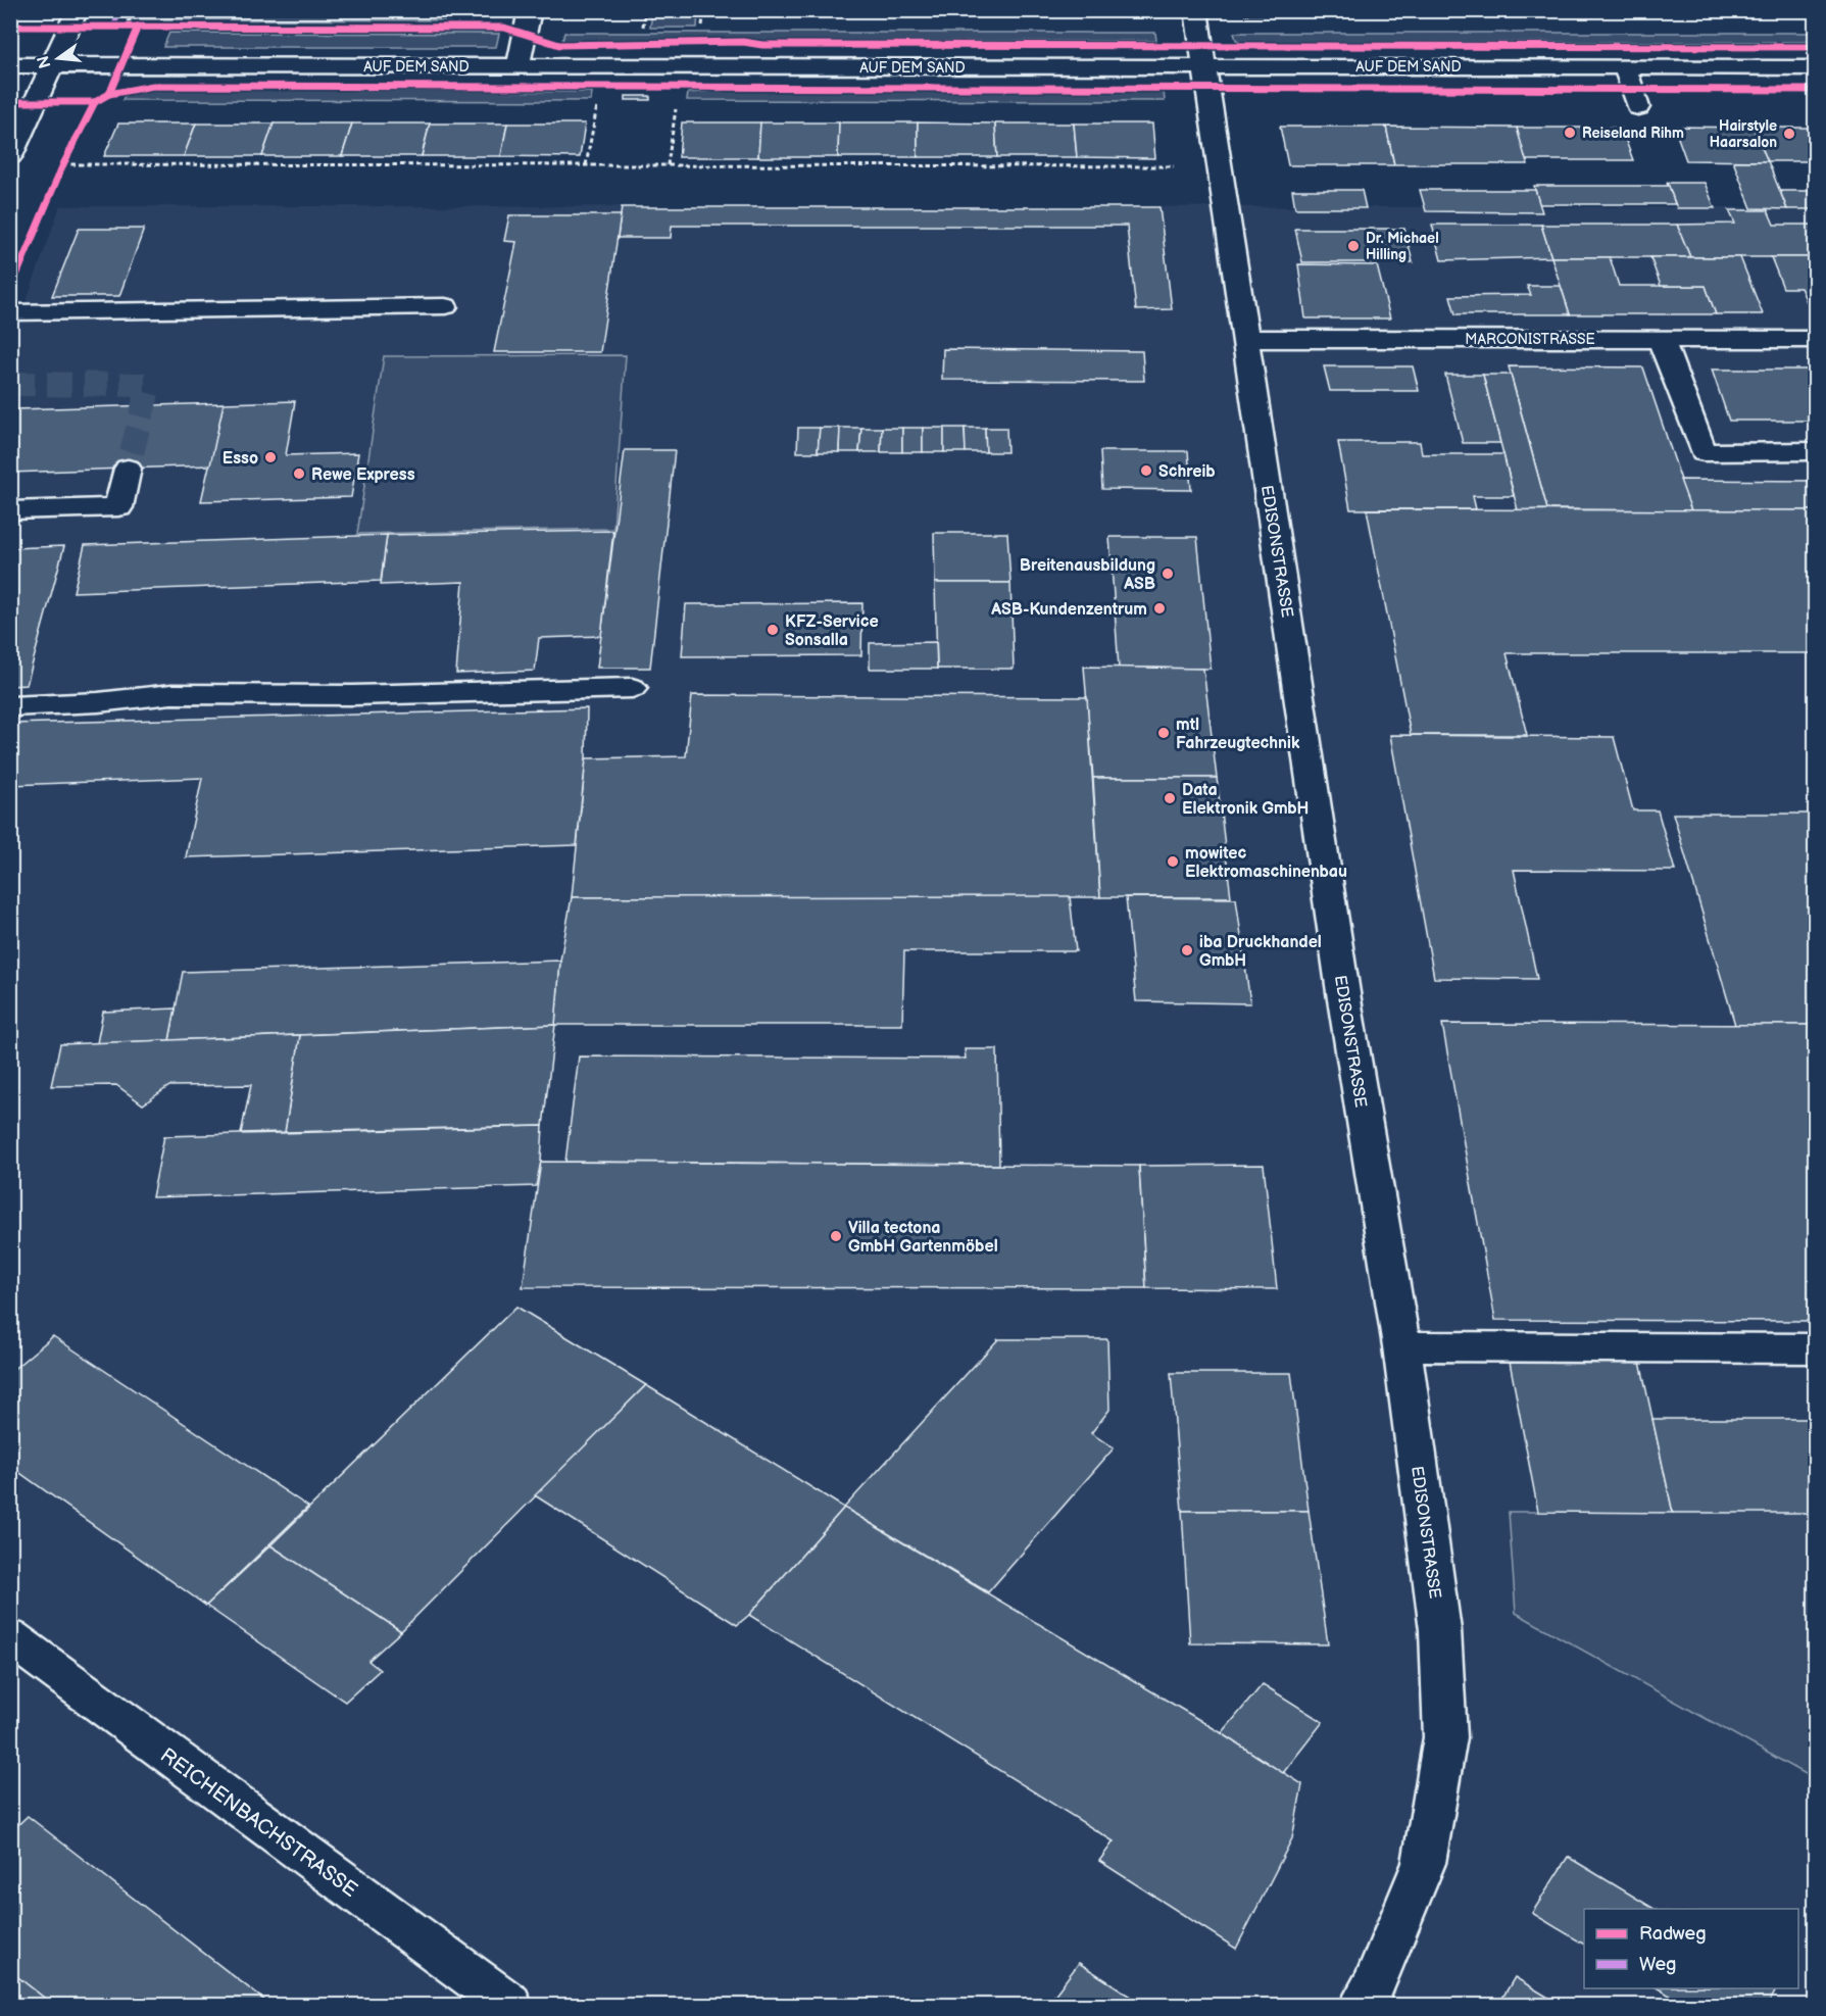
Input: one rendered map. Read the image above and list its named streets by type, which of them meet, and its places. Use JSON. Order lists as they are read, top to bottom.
{
  "streets": {
    "street": [
      "AUF DEM SAND",
      "MARCONISTRASSE",
      "EDISONSTRASSE",
      "REICHENBACHSTRASSE"
    ]
  },
  "crossings": [
    ["AUF DEM SAND", "EDISONSTRASSE"],
    ["MARCONISTRASSE", "EDISONSTRASSE"]
  ],
  "places": [
    "Reiseland Rihm",
    "Hairstyle Haarsalon",
    "Dr. Michael Hilling",
    "Esso",
    "Schreib",
    "Rewe Express",
    "Breitenausbildung ASB",
    "ASB-Kundenzentrum",
    "KFZ-Service Sonsalla",
    "mtl Fahrzeugtechnik",
    "Data Elektronik GmbH",
    "mowitec Elektromaschinenbau",
    "iba Druckhandel GmbH",
    "Villa tectona GmbH Gartenmöbel"
  ],
  "legend": ["Radweg", "Weg"],
  "north": "left"
}
